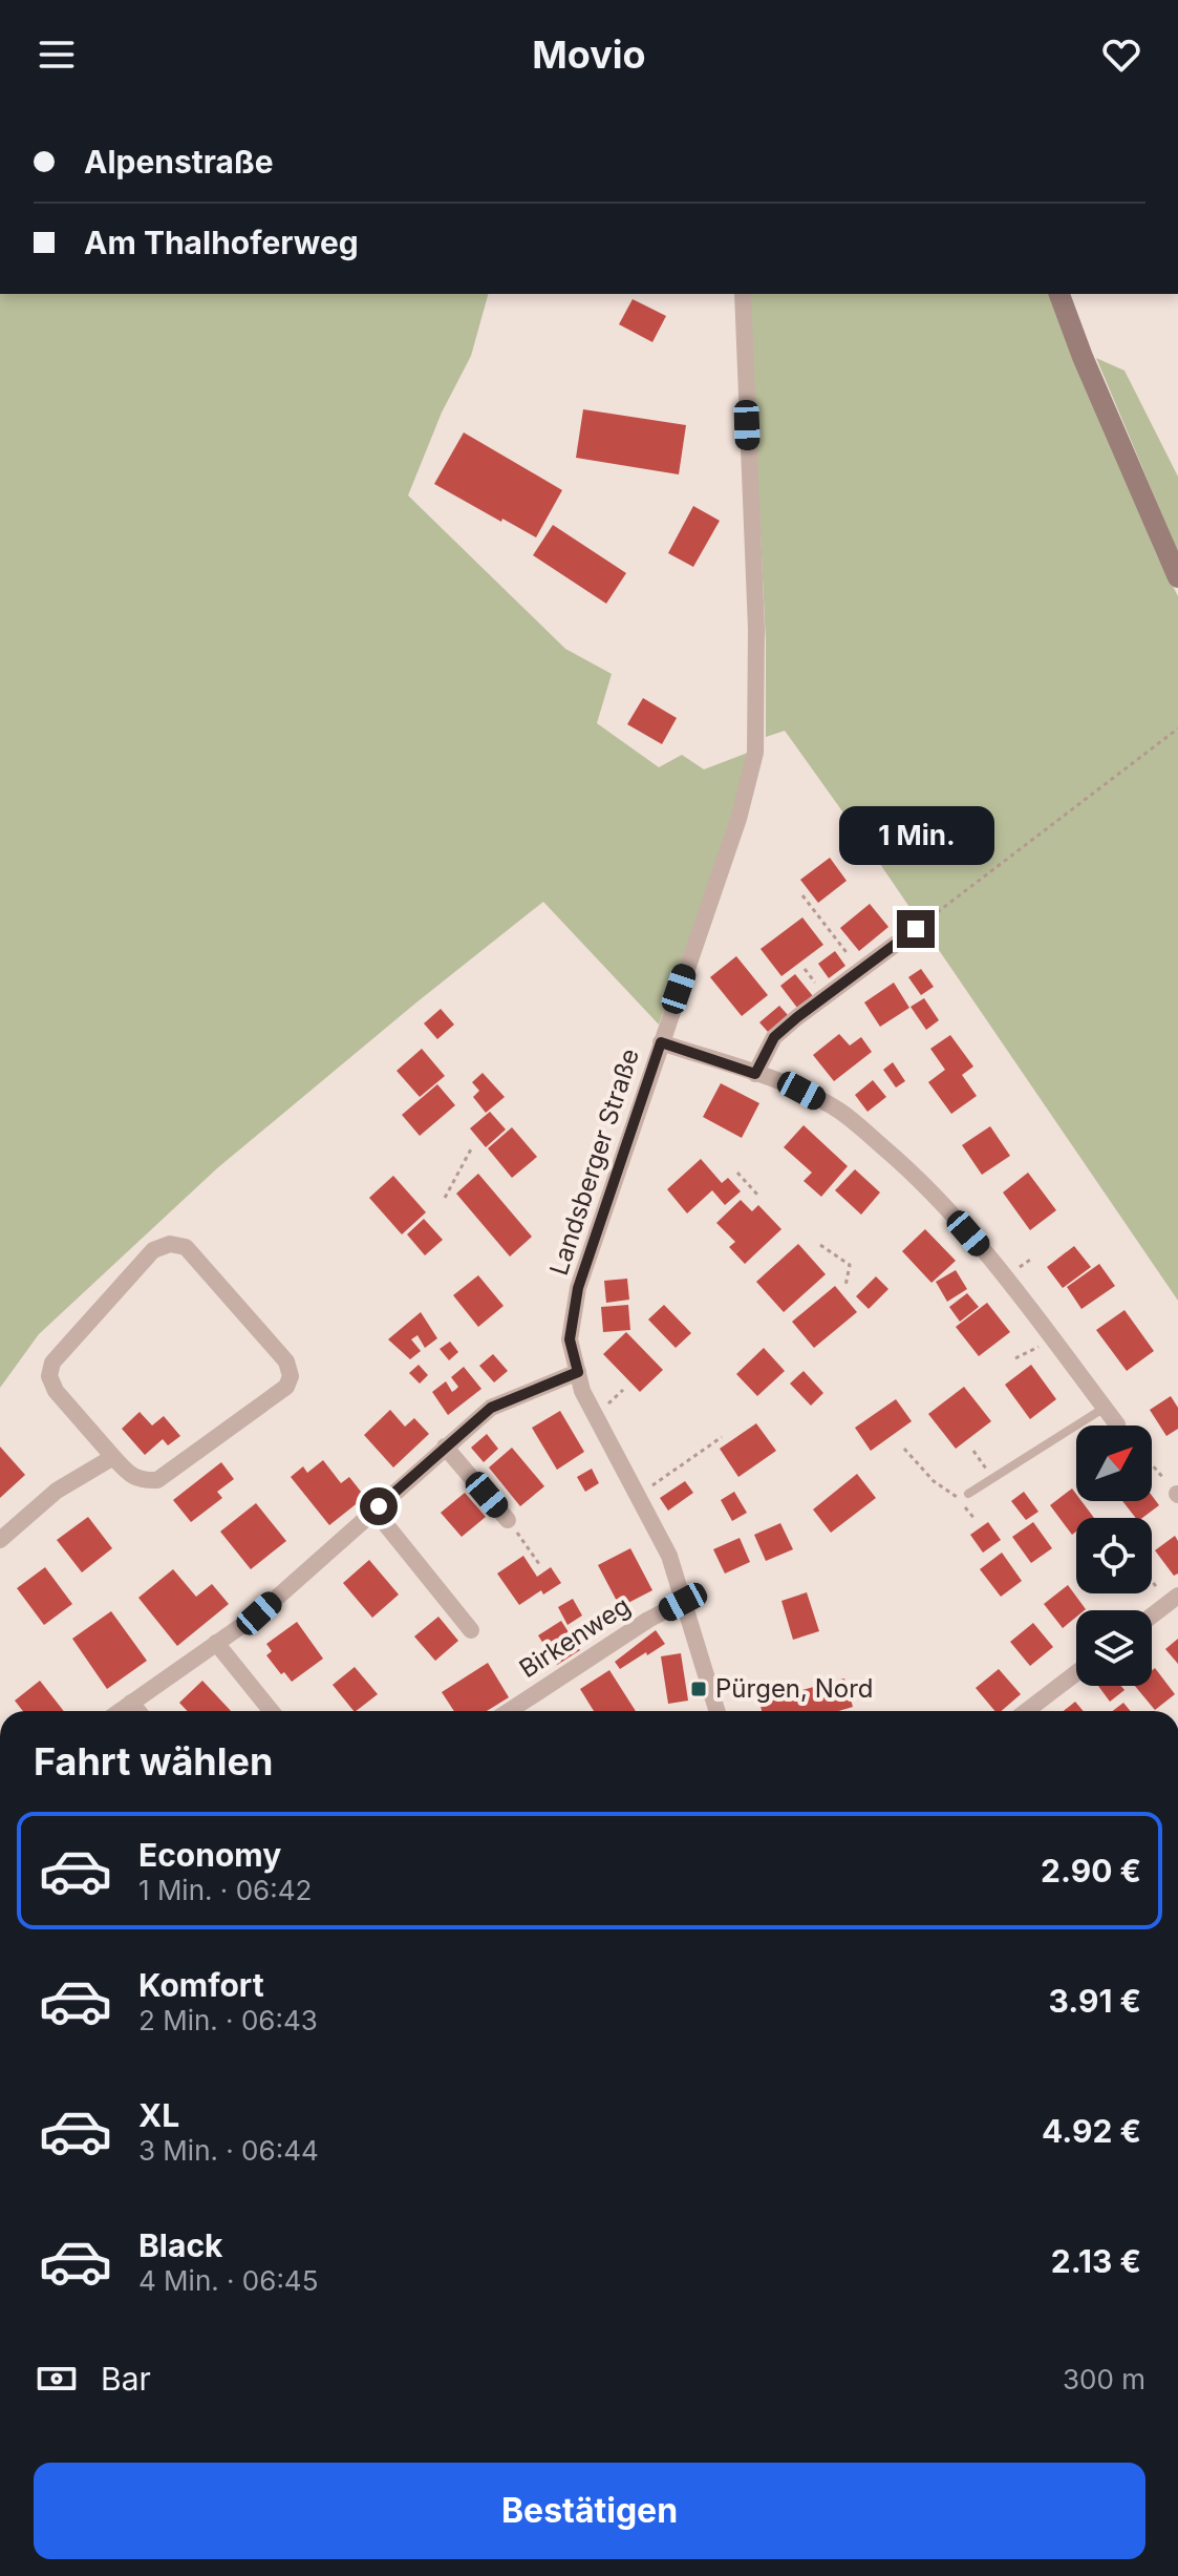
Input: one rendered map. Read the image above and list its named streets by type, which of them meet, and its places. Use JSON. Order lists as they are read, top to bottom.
{
  "streets": {
    "street": ["Landsberger Straße", "Birkenweg"]
  },
  "crossings": [
    ["Landsberger Straße", "Birkenweg"]
  ],
  "places": {
    "transit": ["Pürgen, Nord"]
  },
  "north": "top right",
  "page": {
    "header": "Movio",
    "banner": ["Alpenstraße", "Am Thalhoferweg"],
    "bubble": "1 Min.",
    "heading": "Fahrt wählen",
    "list": [
      {
        "name": "Economy",
        "note": "1 Min. · 06:42",
        "value": "2.90 €"
      },
      {
        "name": "Komfort",
        "note": "2 Min. · 06:43",
        "value": "3.91 €"
      },
      {
        "name": "XL",
        "note": "3 Min. · 06:44",
        "value": "4.92 €"
      },
      {
        "name": "Black",
        "note": "4 Min. · 06:45",
        "value": "2.13 €"
      }
    ],
    "pay": ["Bar", "300 m"],
    "buttons": "Bestätigen"
  }
}
